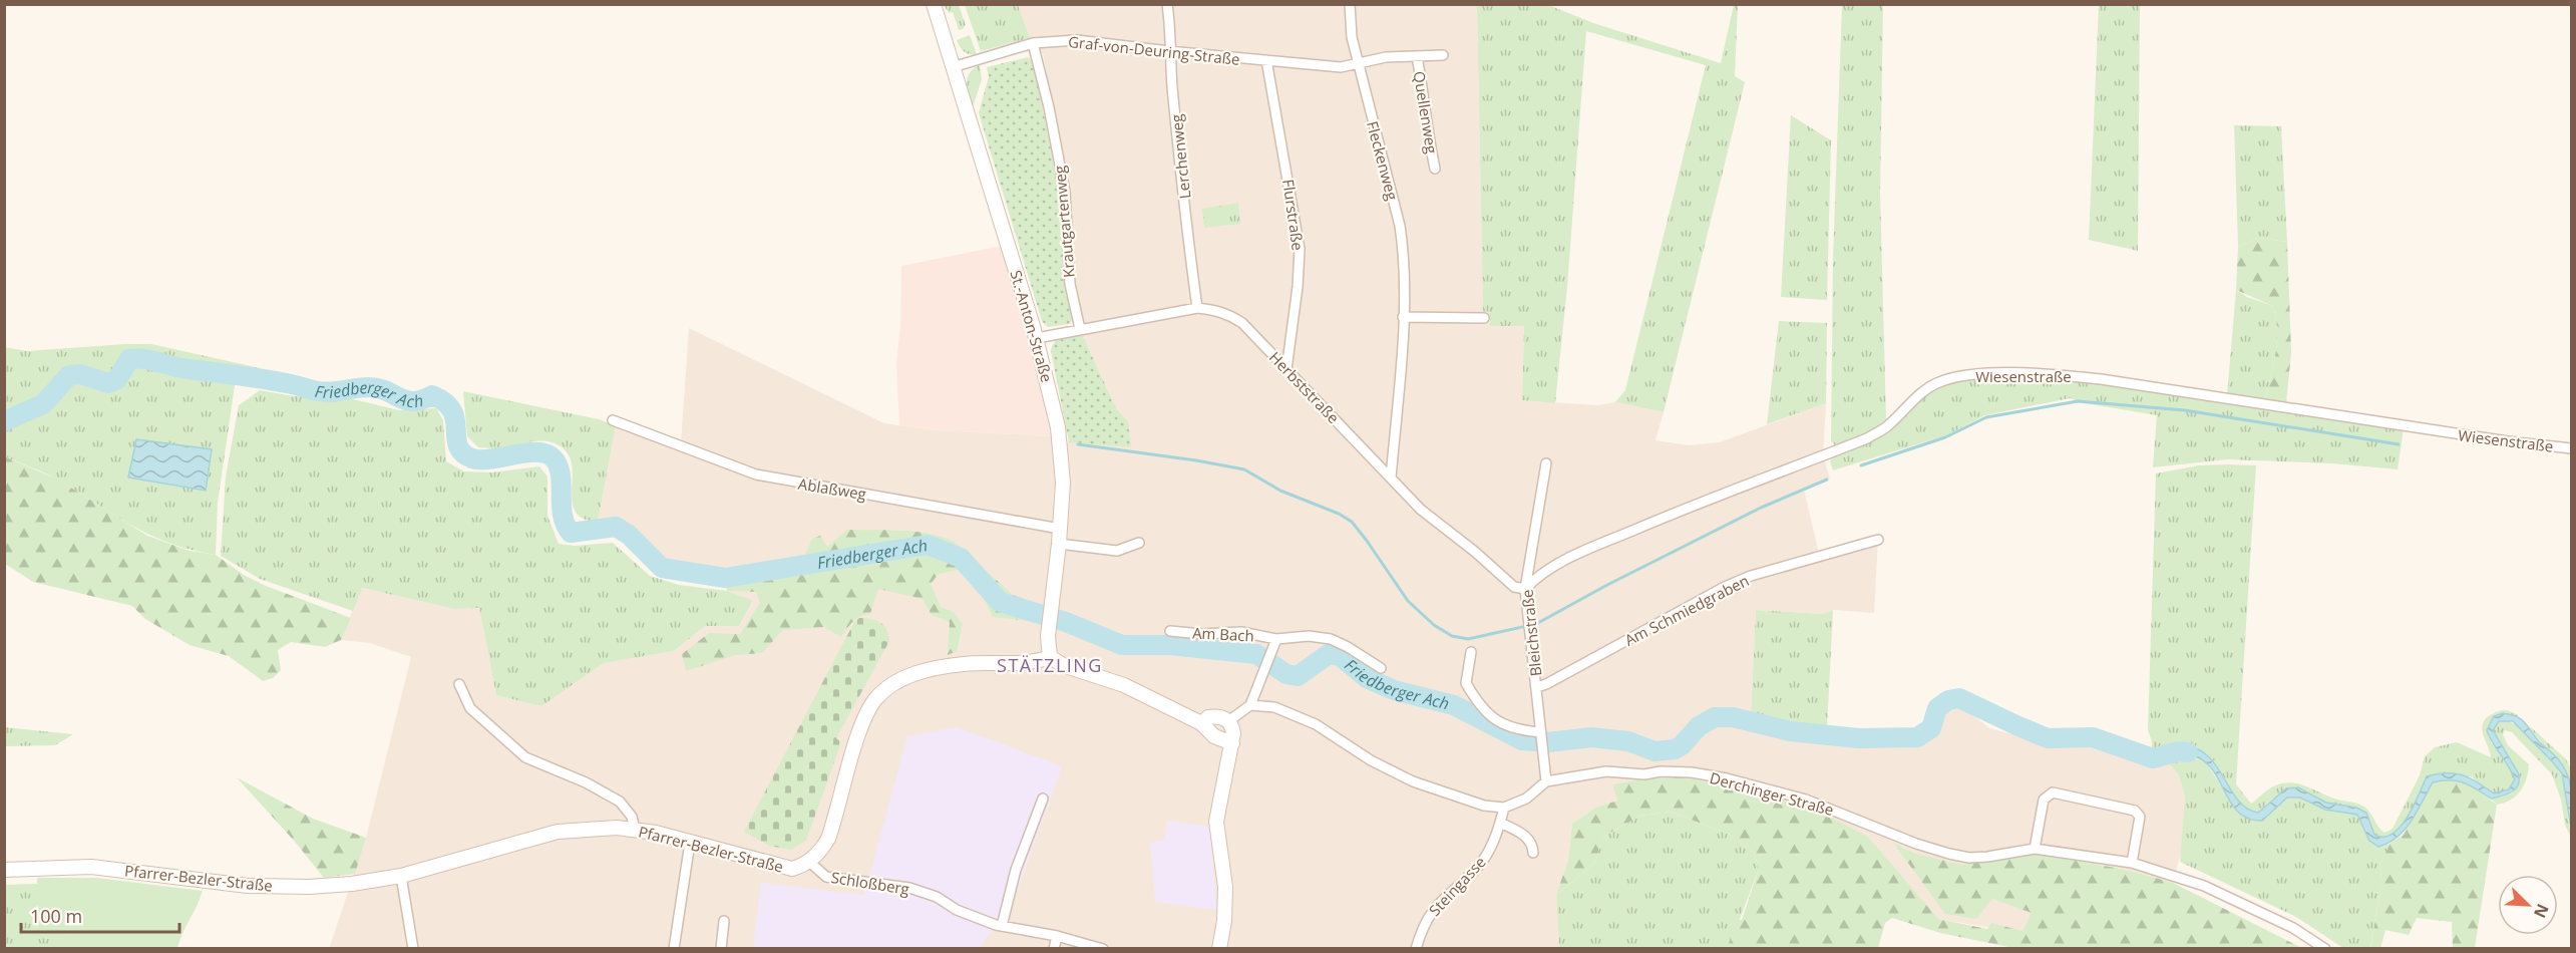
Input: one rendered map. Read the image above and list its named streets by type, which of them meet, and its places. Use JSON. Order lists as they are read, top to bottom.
{
  "streets": {
    "street": [
      "Graf-von-Deuring-Straße",
      "Quellenweg",
      "Lerchenweg",
      "Fleckenweg",
      "Flurstraße",
      "Krautgartenweg",
      "St.-Anton-Straße",
      "Wiesenstraße",
      "Herbststraße",
      "Ablaßweg",
      "Am Schmiedgraben",
      "Bleichstraße",
      "Am Bach",
      "Derchinger Straße",
      "Pfarrer-Bezler-Straße",
      "Schloßberg",
      "Steingasse"
    ]
  },
  "crossings": [
    ["Graf-von-Deuring-Straße", "Quellenweg"],
    ["Graf-von-Deuring-Straße", "Lerchenweg"],
    ["Graf-von-Deuring-Straße", "Fleckenweg"],
    ["Graf-von-Deuring-Straße", "Flurstraße"],
    ["Graf-von-Deuring-Straße", "Krautgartenweg"],
    ["Graf-von-Deuring-Straße", "St.-Anton-Straße"],
    ["Quellenweg", "Fleckenweg"],
    ["Lerchenweg", "Herbststraße"],
    ["Fleckenweg", "Herbststraße"],
    ["Flurstraße", "Herbststraße"],
    ["Krautgartenweg", "Herbststraße"],
    ["St.-Anton-Straße", "Herbststraße"],
    ["St.-Anton-Straße", "Ablaßweg"],
    ["Wiesenstraße", "Herbststraße"],
    ["Wiesenstraße", "Bleichstraße"],
    ["Herbststraße", "Bleichstraße"],
    ["Am Schmiedgraben", "Bleichstraße"],
    ["Bleichstraße", "Derchinger Straße"],
    ["Derchinger Straße", "Steingasse"],
    ["Pfarrer-Bezler-Straße", "Schloßberg"]
  ],
  "districts": ["STÄTZLING"],
  "water": ["Friedberger Ach"],
  "scale_bar": "100 m",
  "north": "bottom right"
}
